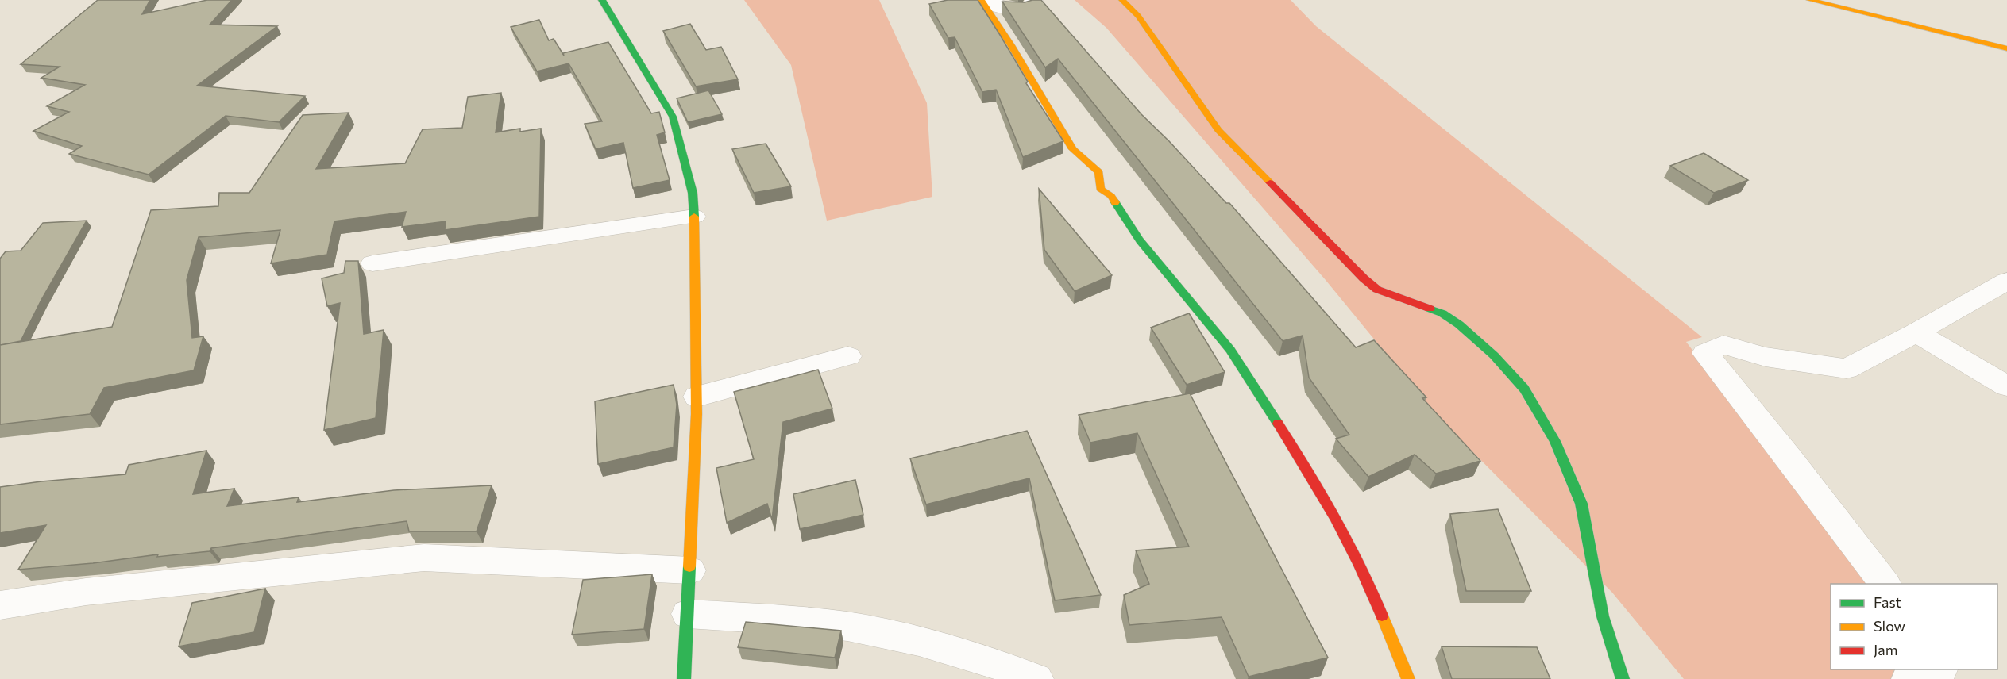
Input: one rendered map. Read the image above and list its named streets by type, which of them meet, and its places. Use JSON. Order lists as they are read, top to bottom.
{
  "legend": ["Fast", "Slow", "Jam"]
}
